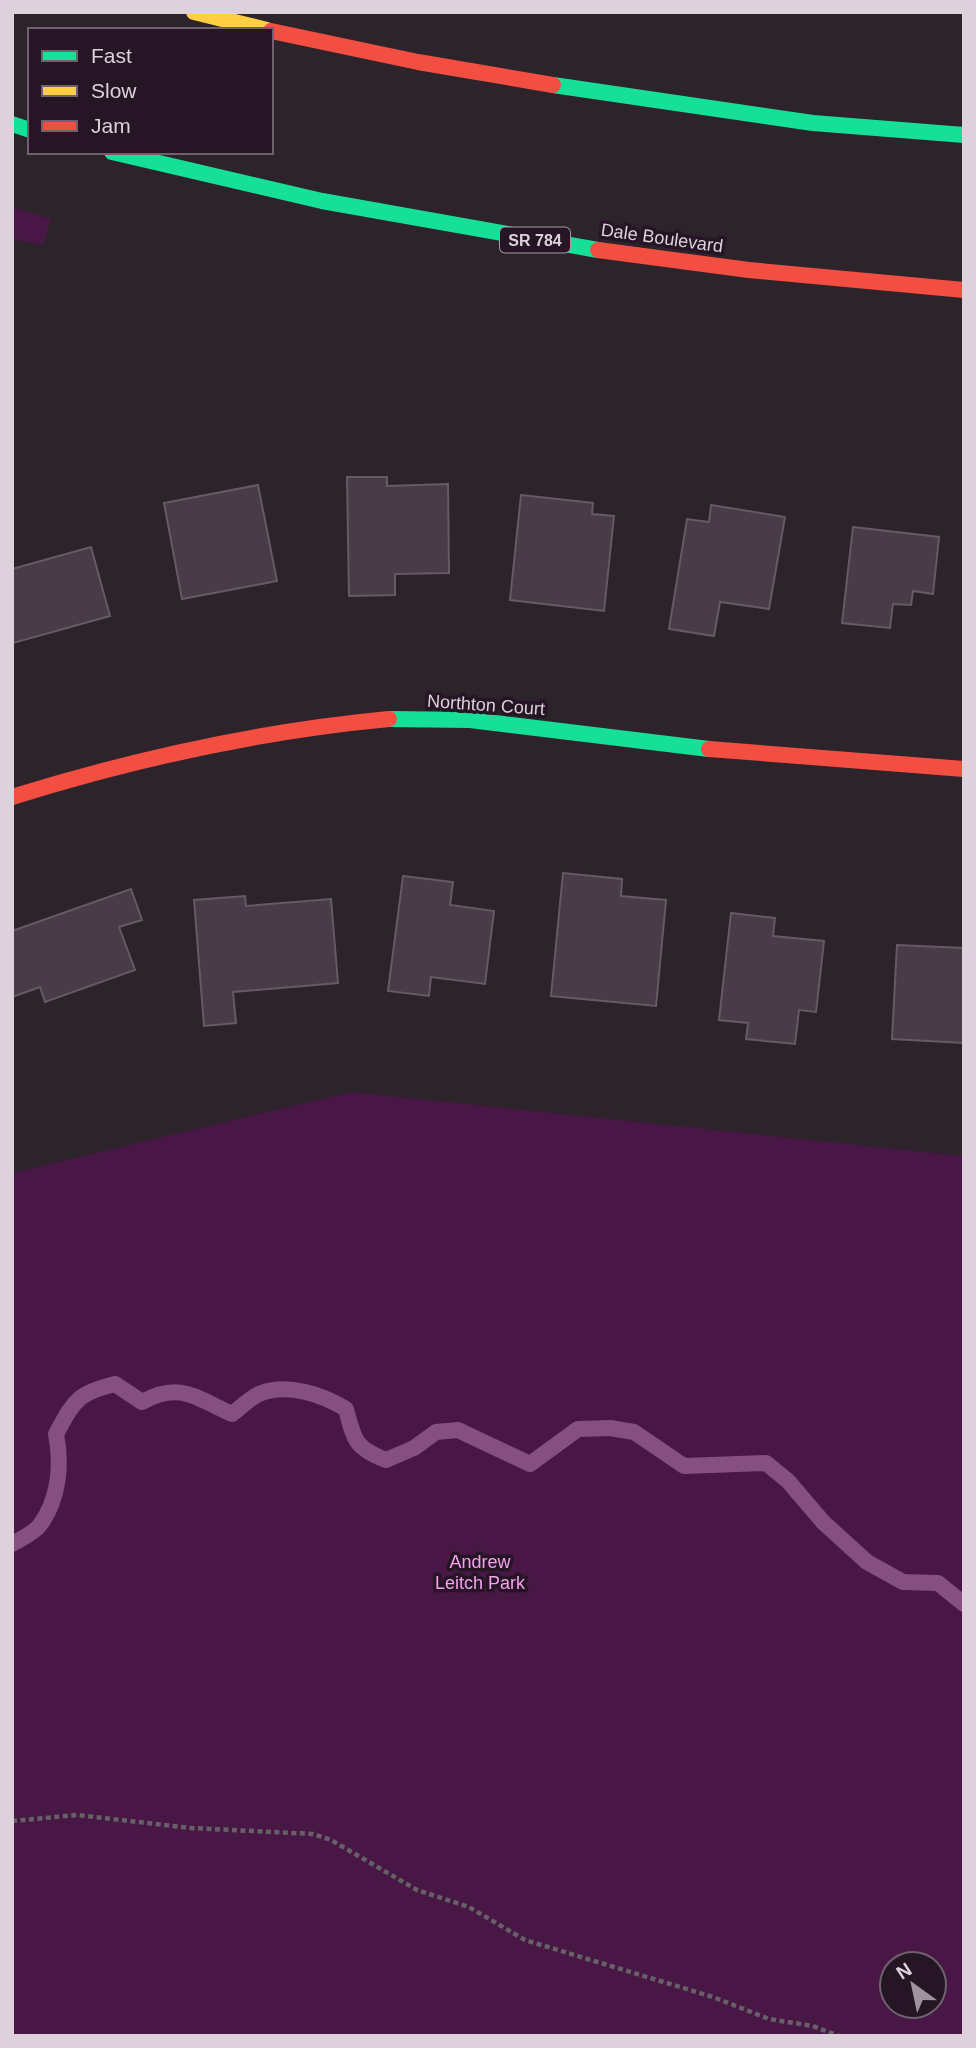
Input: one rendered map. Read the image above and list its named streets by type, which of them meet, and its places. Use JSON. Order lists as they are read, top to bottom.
{
  "streets": {
    "main road": ["Dale Boulevard", "SR 784", "Northton Court"]
  },
  "parks": ["Andrew Leitch Park"],
  "legend": ["Fast", "Slow", "Jam"],
  "north": "top left"
}
